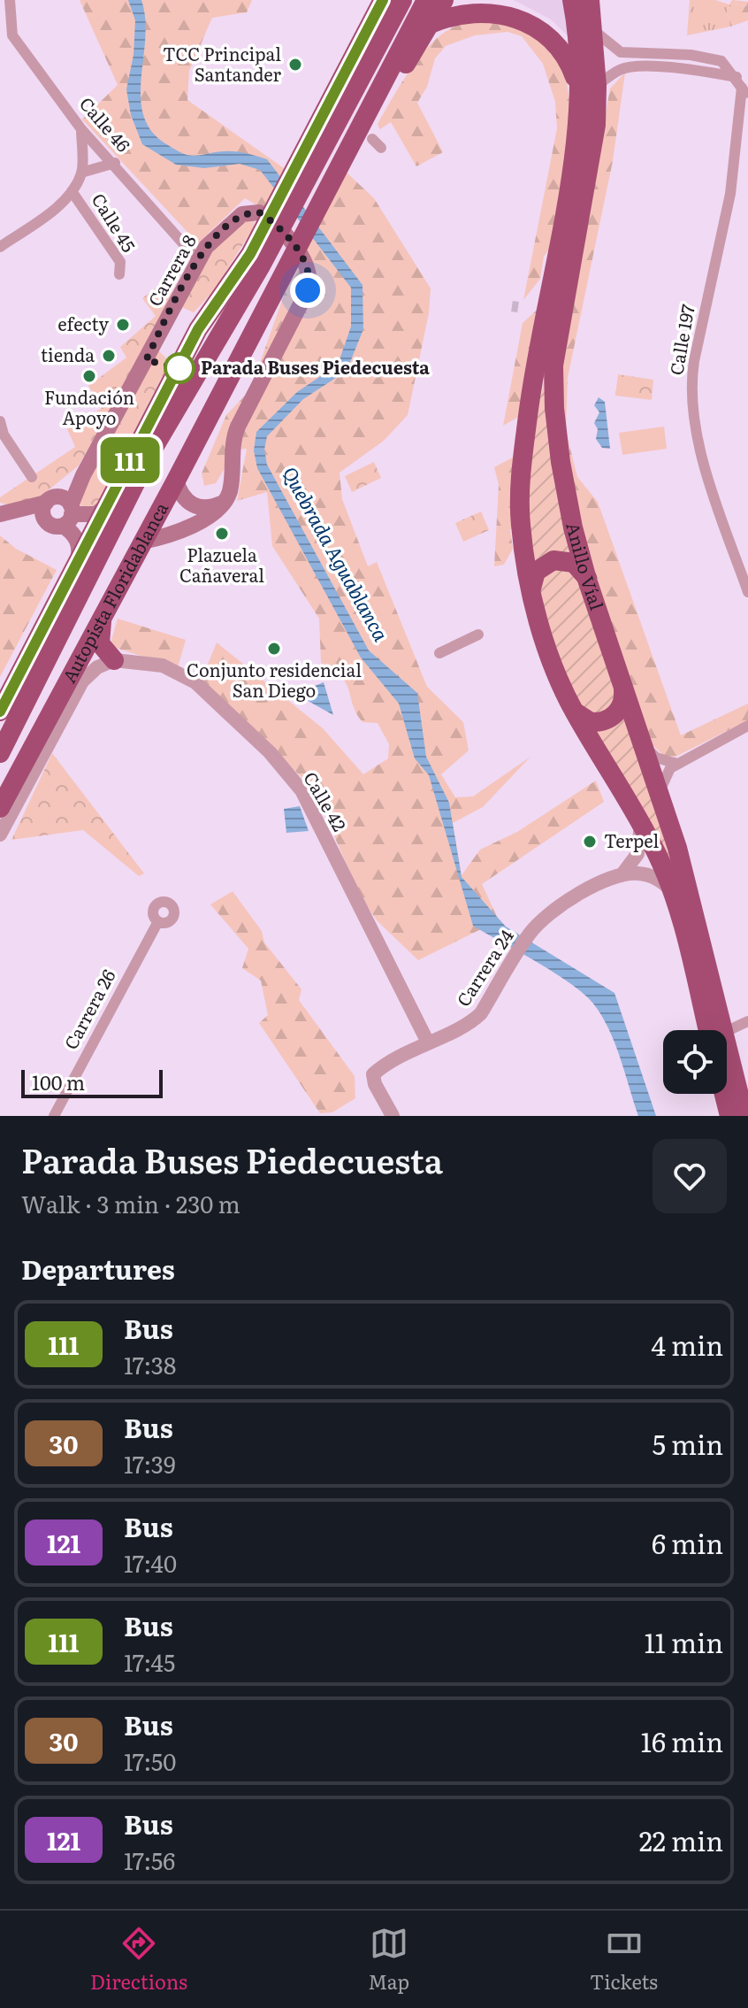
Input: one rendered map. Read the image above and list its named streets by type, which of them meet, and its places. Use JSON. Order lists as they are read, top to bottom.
{
  "streets": {
    "highway": ["Anillo Víal", "Autopista Floridablanca"],
    "main road": ["Carrera 8"],
    "street": [
      "Calle 46",
      "Calle 45",
      "Calle 197",
      "Calle 42",
      "Carrera 24",
      "Carrera 26"
    ]
  },
  "crossings": [
    ["Anillo Víal", "Carrera 24"],
    ["Calle 42", "Carrera 24"]
  ],
  "water": ["Quebrada Aguablanca"],
  "places": [
    "TCC Principal Santander",
    "efecty",
    "tienda",
    "Parada Buses Piedecuesta",
    "Fundación Apoyo",
    "Plazuela Cañaveral",
    "Conjunto residencial San Diego",
    "Terpel"
  ],
  "lines": ["bus line 111"],
  "scale_bar": "100 m",
  "page": {
    "on_map": "111",
    "scale": "100 m",
    "heading": [
      ["Parada Buses Piedecuesta", "Walk · 3 min · 230 m"],
      "Departures"
    ],
    "list": [
      {
        "mark": "111",
        "name": "Bus",
        "note": "17:38",
        "value": "4 min"
      },
      {
        "mark": "30",
        "name": "Bus",
        "note": "17:39",
        "value": "5 min"
      },
      {
        "mark": "121",
        "name": "Bus",
        "note": "17:40",
        "value": "6 min"
      },
      {
        "mark": "111",
        "name": "Bus",
        "note": "17:45",
        "value": "11 min"
      },
      {
        "mark": "30",
        "name": "Bus",
        "note": "17:50",
        "value": "16 min"
      },
      {
        "mark": "121",
        "name": "Bus",
        "note": "17:56",
        "value": "22 min"
      }
    ],
    "tabs": ["Directions", "Map", "Tickets"]
  }
}
